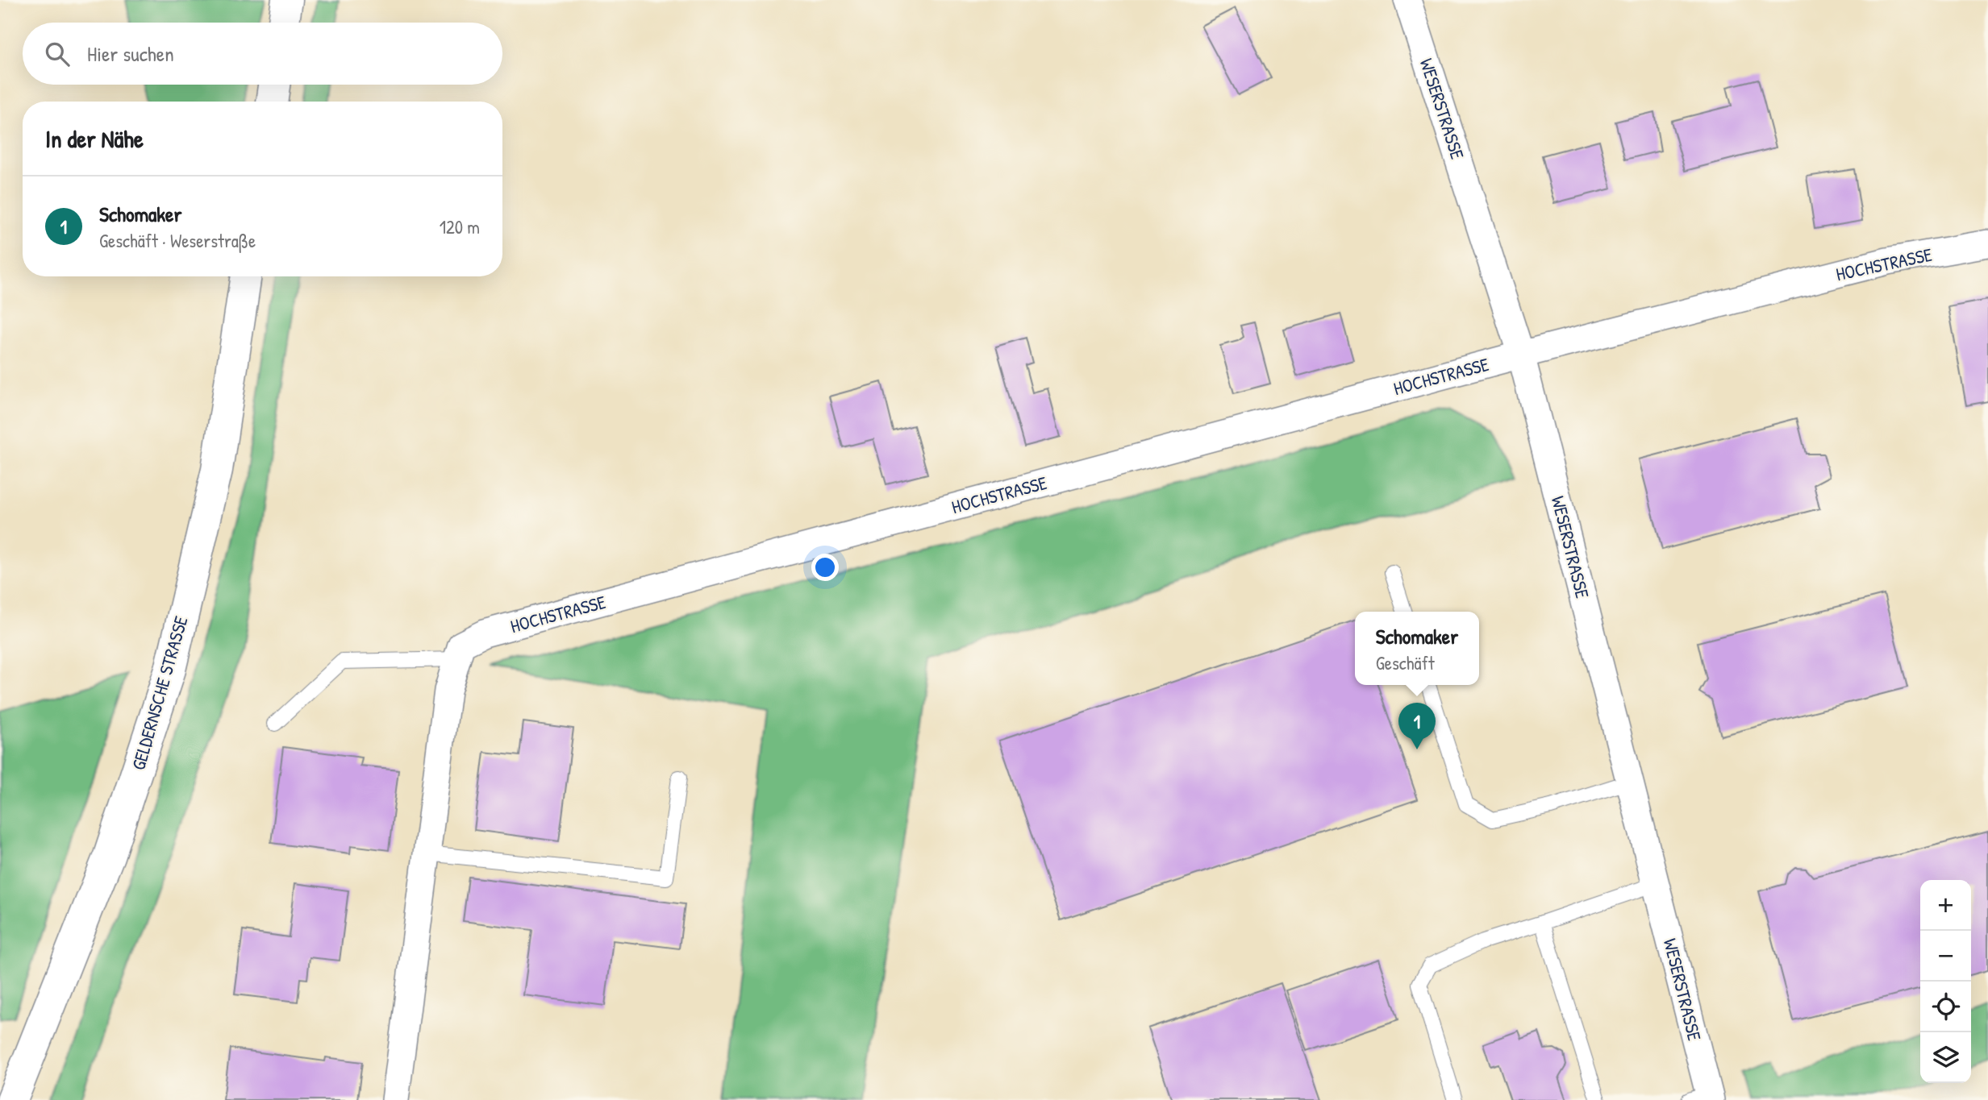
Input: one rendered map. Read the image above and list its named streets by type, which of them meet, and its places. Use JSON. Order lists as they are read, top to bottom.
{
  "streets": {
    "main road": ["GELDERNSCHE STRASSE"],
    "street": ["WESERSTRASSE", "HOCHSTRASSE"]
  },
  "crossings": [
    ["WESERSTRASSE", "HOCHSTRASSE"]
  ],
  "page": {
    "search": "Hier suchen",
    "heading": "In der Nähe",
    "list": [
      {
        "mark": "1",
        "name": "Schomaker",
        "note": "Geschäft · Weserstraße",
        "value": "120 m"
      }
    ],
    "popup": ["Schomaker", "Geschäft"],
    "pins": "1",
    "map_buttons": ["+", "−"]
  }
}
